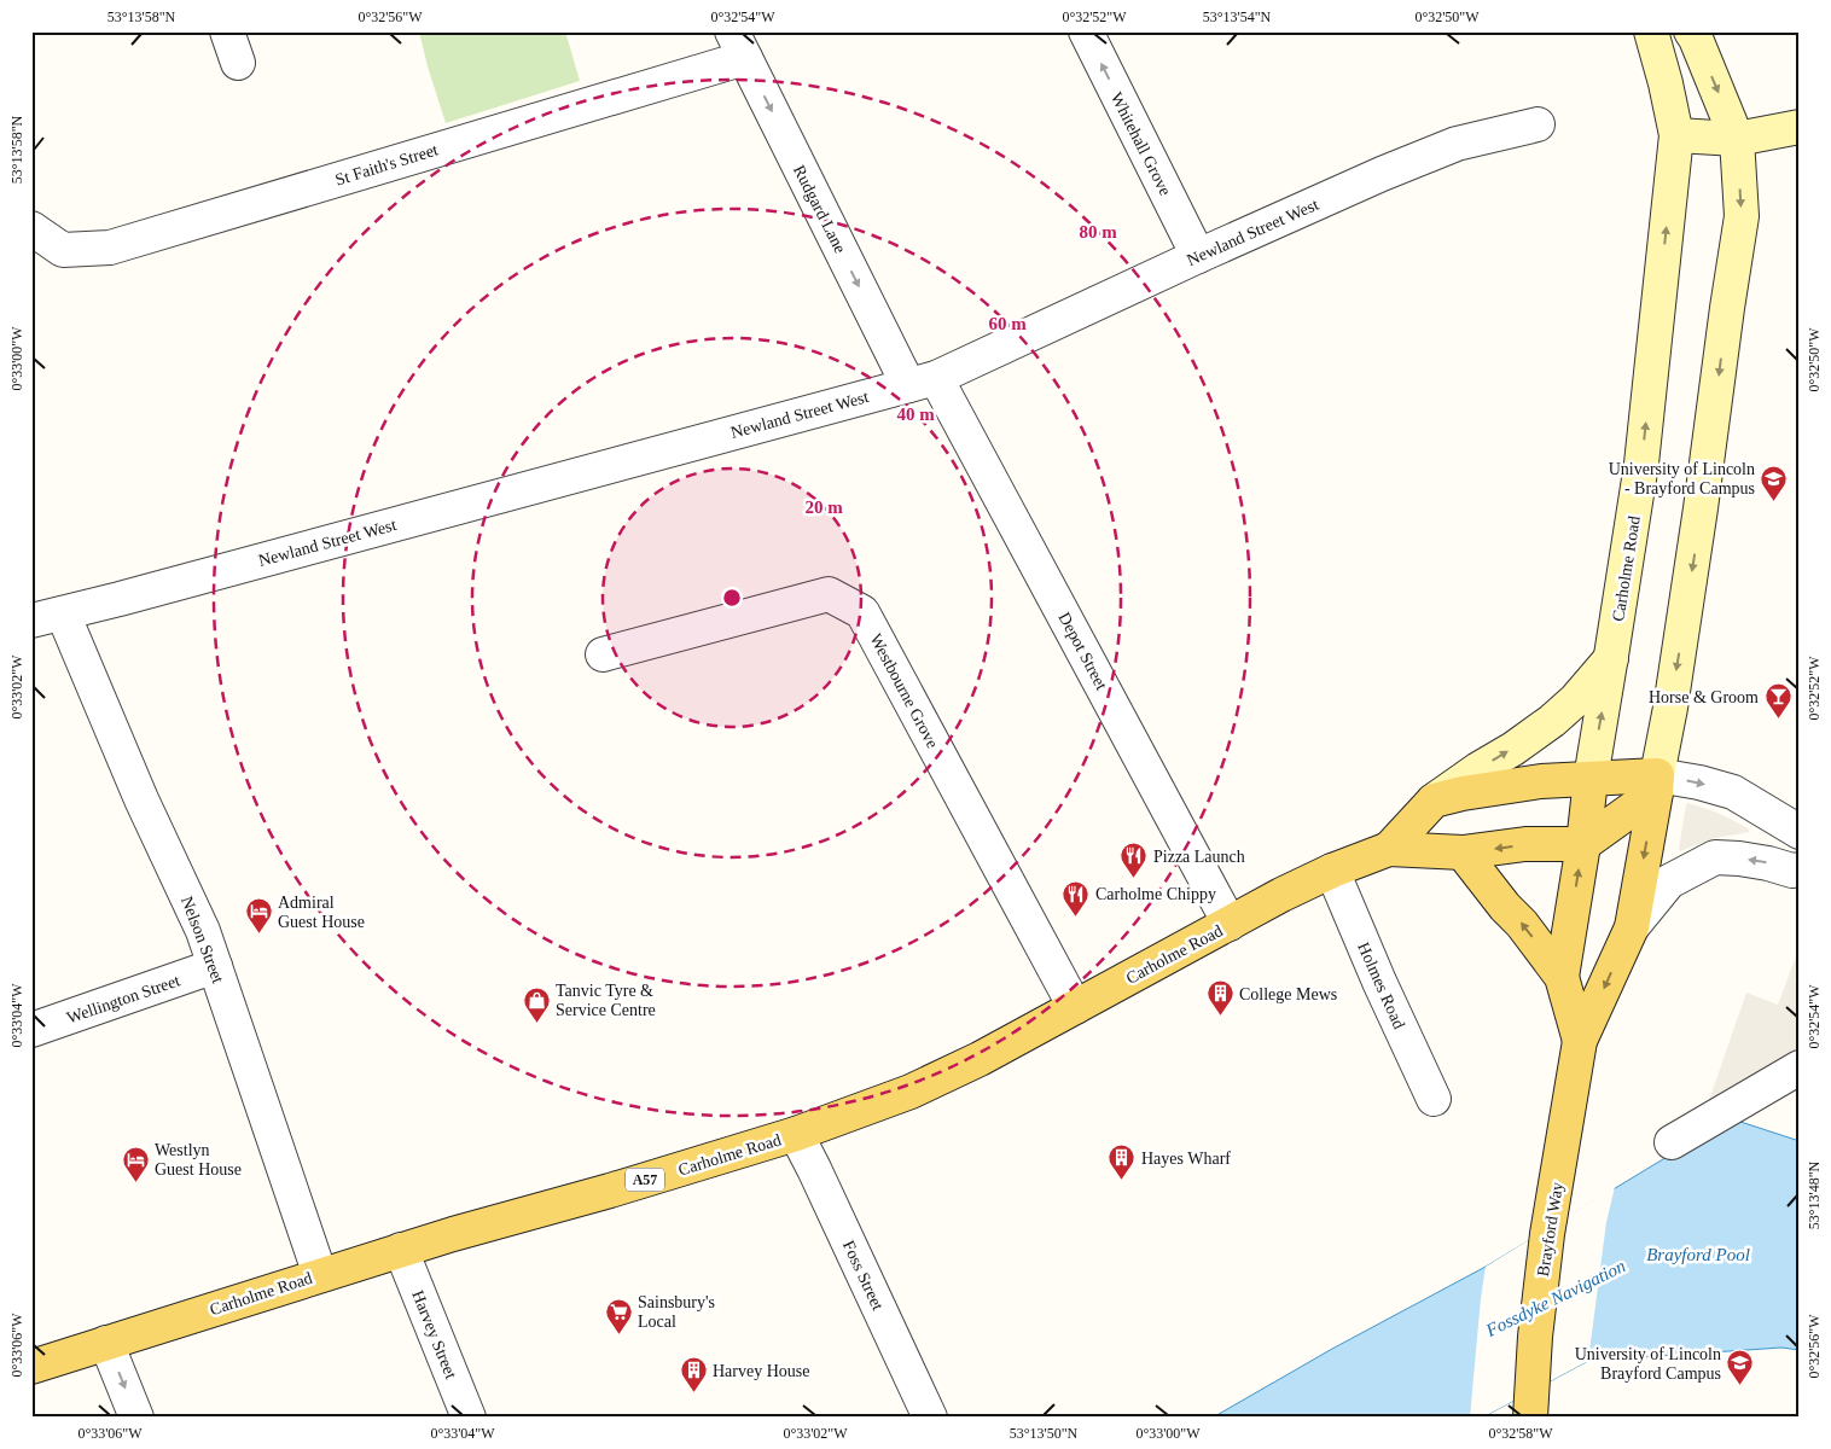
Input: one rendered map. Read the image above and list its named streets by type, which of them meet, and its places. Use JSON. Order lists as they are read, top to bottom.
{
  "streets": {
    "main road": ["Carholme Road", "A57", "Brayford Way"],
    "street": [
      "Whitehall Grove",
      "St Faith's Street",
      "Rudgard Lane",
      "Newland Street West",
      "Depot Street",
      "Westbourne Grove",
      "Nelson Street",
      "Holmes Road",
      "Wellington Street",
      "Foss Street",
      "Harvey Street"
    ]
  },
  "crossings": [
    ["Whitehall Grove", "Newland Street West"],
    ["St Faith's Street", "Rudgard Lane"],
    ["Rudgard Lane", "Newland Street West"],
    ["Rudgard Lane", "Depot Street"],
    ["Newland Street West", "Depot Street"],
    ["Newland Street West", "Nelson Street"],
    ["Carholme Road", "Depot Street"],
    ["Carholme Road", "Westbourne Grove"],
    ["Carholme Road", "Nelson Street"],
    ["Carholme Road", "Holmes Road"],
    ["Carholme Road", "Foss Street"],
    ["Carholme Road", "Harvey Street"],
    ["Nelson Street", "Wellington Street"]
  ],
  "one_way": ["Whitehall Grove", "Rudgard Lane"],
  "water": ["Brayford Pool", "Fossdyke Navigation"],
  "places": {
    "school or university": ["University of Lincoln - Brayford Campus", "University of Lincoln Brayford Campus"],
    "bar": ["Horse & Groom"],
    "restaurant": ["Pizza Launch", "Carholme Chippy"],
    "hotel": ["Admiral Guest House", "Westlyn Guest House"],
    "building": ["College Mews", "Hayes Wharf", "Harvey House"],
    "shop": ["Tanvic Tyre & Service Centre"],
    "supermarket": ["Sainsbury's Local"]
  },
  "coordinates": [
    "53°13'58\"N",
    "0°32'56\"W",
    "0°32'54\"W",
    "0°32'52\"W",
    "53°13'54\"N",
    "0°32'50\"W",
    "0°33'00\"W",
    "0°33'02\"W",
    "0°33'04\"W",
    "53°13'48\"N",
    "0°33'06\"W",
    "53°13'50\"N",
    "0°32'58\"W"
  ],
  "rings": [
    "80 m",
    "60 m",
    "40 m",
    "20 m"
  ]
}
